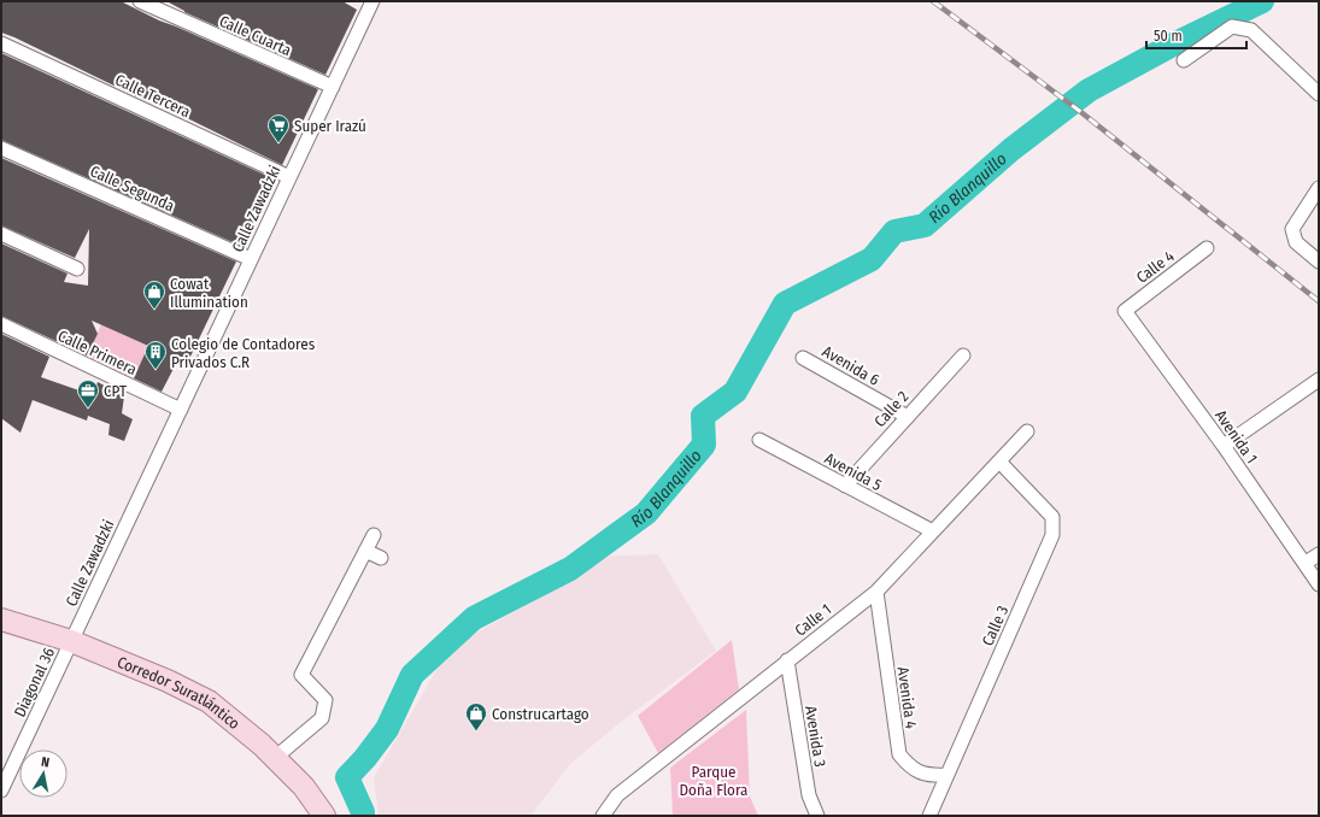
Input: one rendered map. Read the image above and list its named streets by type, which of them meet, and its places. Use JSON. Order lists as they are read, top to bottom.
{
  "streets": {
    "main road": ["Corredor Suratlántico"],
    "street": [
      "Calle Cuarta",
      "Calle Tercera",
      "Calle Segunda",
      "Calle Zawadzki",
      "Calle 4",
      "Calle Primera",
      "Avenida 6",
      "Calle 2",
      "Avenida 1",
      "Avenida 5",
      "Calle 1",
      "Calle 3",
      "Diagonal 36",
      "Avenida 4",
      "Avenida 3"
    ]
  },
  "crossings": [
    ["Calle Cuarta", "Calle Zawadzki"],
    ["Calle Tercera", "Calle Zawadzki"],
    ["Calle Segunda", "Calle Zawadzki"],
    ["Calle Zawadzki", "Calle Primera"],
    ["Calle Zawadzki", "Diagonal 36"],
    ["Calle Zawadzki", "Corredor Suratlántico"],
    ["Calle 4", "Avenida 1"],
    ["Avenida 6", "Calle 2"],
    ["Calle 2", "Avenida 5"],
    ["Avenida 5", "Calle 1"],
    ["Calle 1", "Calle 3"],
    ["Calle 1", "Avenida 4"],
    ["Calle 1", "Avenida 3"],
    ["Calle 3", "Avenida 4"],
    ["Diagonal 36", "Corredor Suratlántico"]
  ],
  "water": ["Río Blanquillo"],
  "parks": ["Parque Doña Flora"],
  "places": {
    "supermarket": ["Super Irazú"],
    "shop": ["Cowat Illumination", "Construcartago"],
    "building": ["Colegio de Contadores Privados C.R"],
    "office": ["CPT"]
  },
  "scale_bar": "50 m",
  "north": "top"
}
